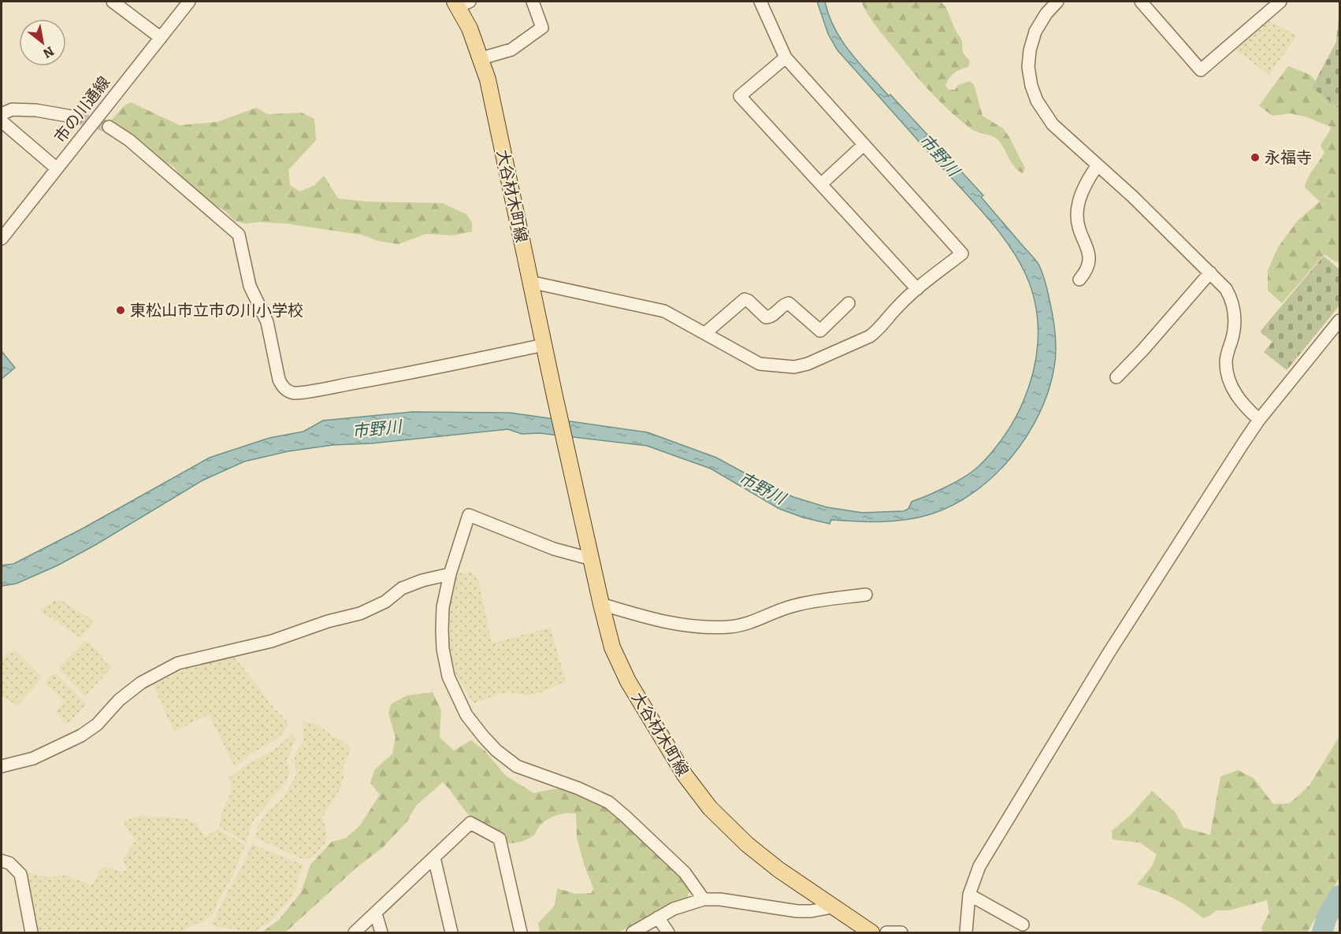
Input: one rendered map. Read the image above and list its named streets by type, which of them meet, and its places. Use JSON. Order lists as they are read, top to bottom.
{
  "streets": {
    "main road": ["大谷材木町線"],
    "street": ["市の川通線"]
  },
  "water": ["市野川"],
  "places": ["永福寺", "東松山市立市の川小学校"],
  "north": "bottom right"
}
